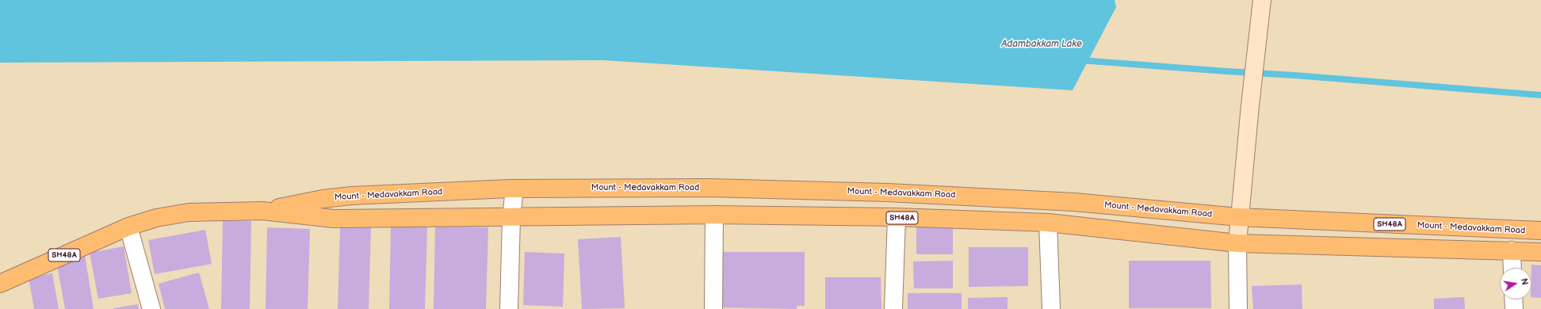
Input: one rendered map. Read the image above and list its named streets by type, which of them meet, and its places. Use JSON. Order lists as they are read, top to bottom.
{
  "streets": {
    "main road": ["Mount - Medavakkam Road", "SH48A"]
  },
  "water": ["Adambakkam Lake"],
  "north": "right"
}
